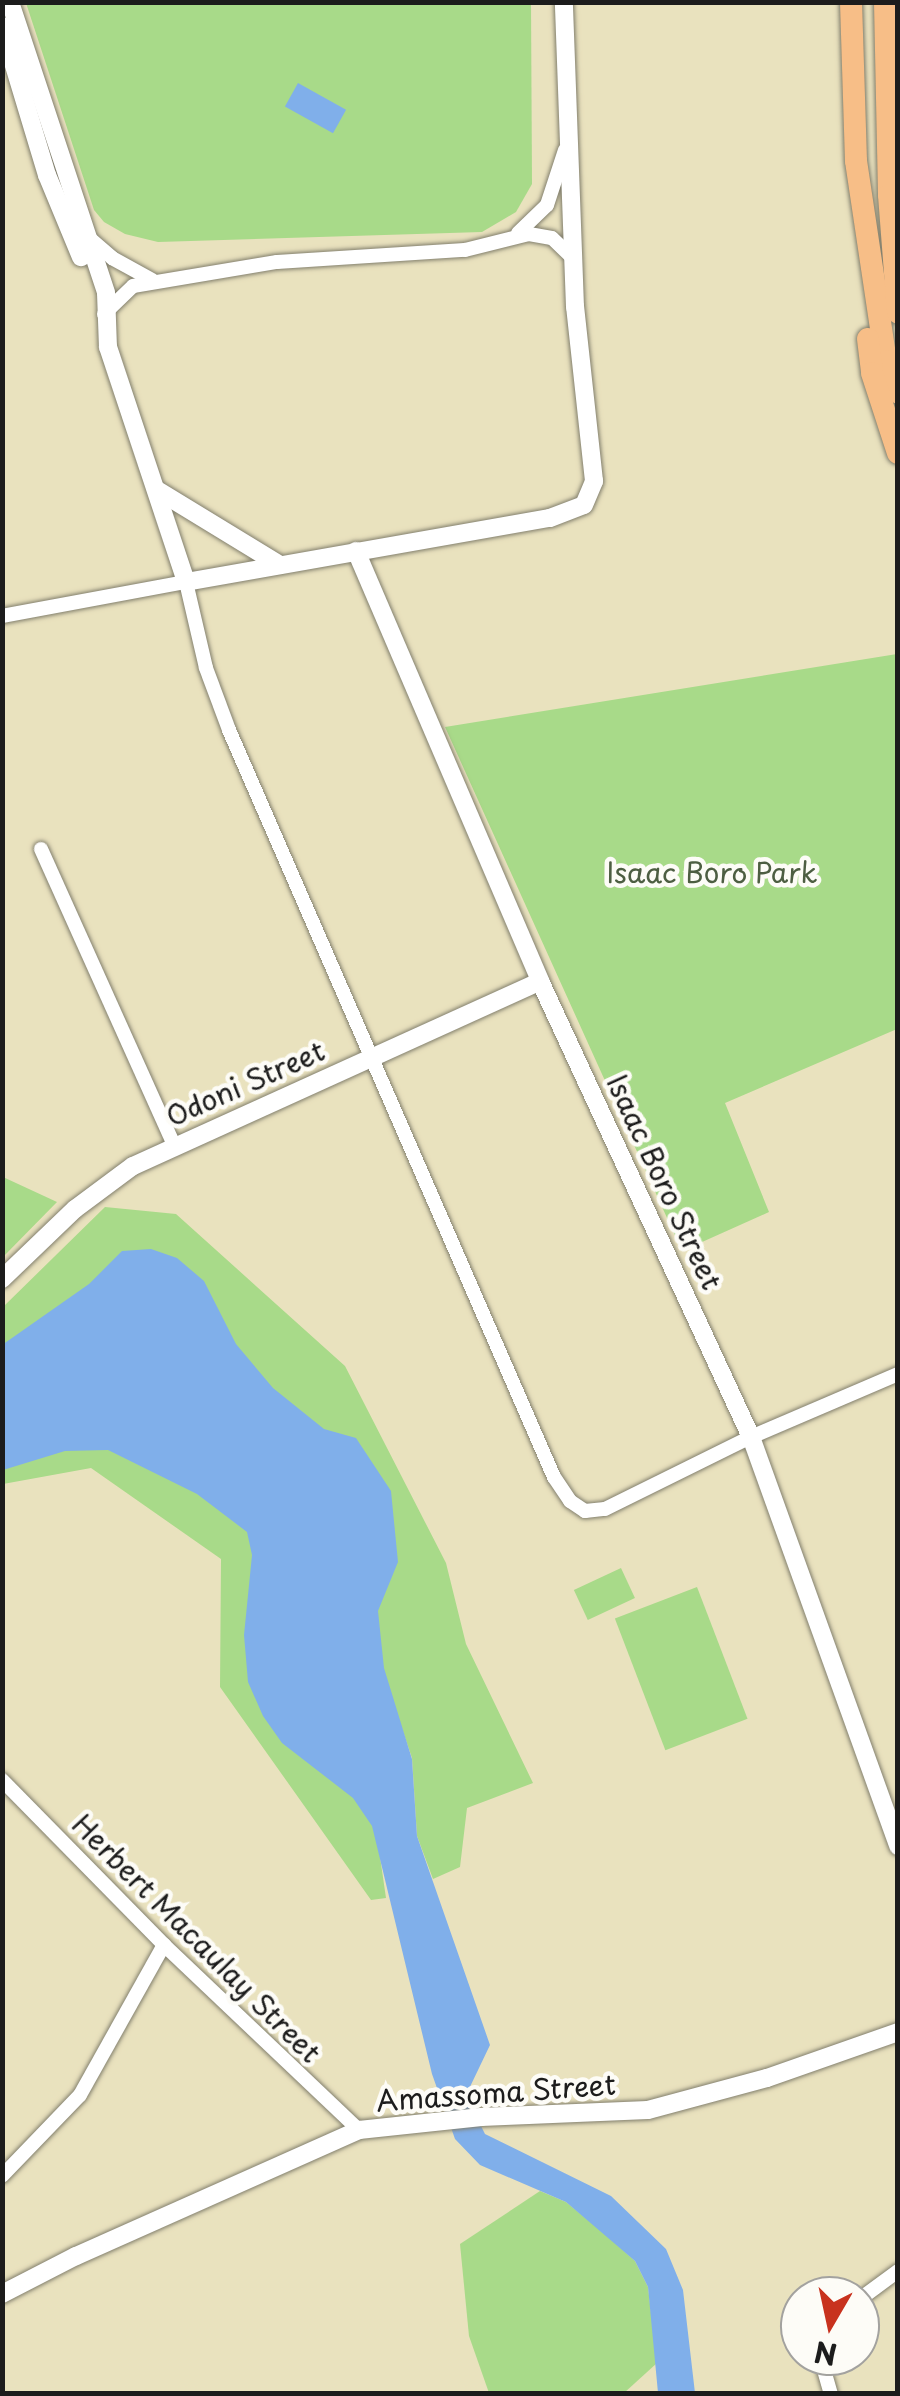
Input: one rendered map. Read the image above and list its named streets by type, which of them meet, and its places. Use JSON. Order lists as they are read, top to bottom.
{
  "streets": {
    "street": [
      "Odoni Street",
      "Isaac Boro Street",
      "Herbert Macaulay Street",
      "Amassoma Street"
    ]
  },
  "crossings": [
    ["Odoni Street", "Isaac Boro Street"],
    ["Herbert Macaulay Street", "Amassoma Street"]
  ],
  "parks": ["Isaac Boro Park"],
  "north": "bottom"
}
